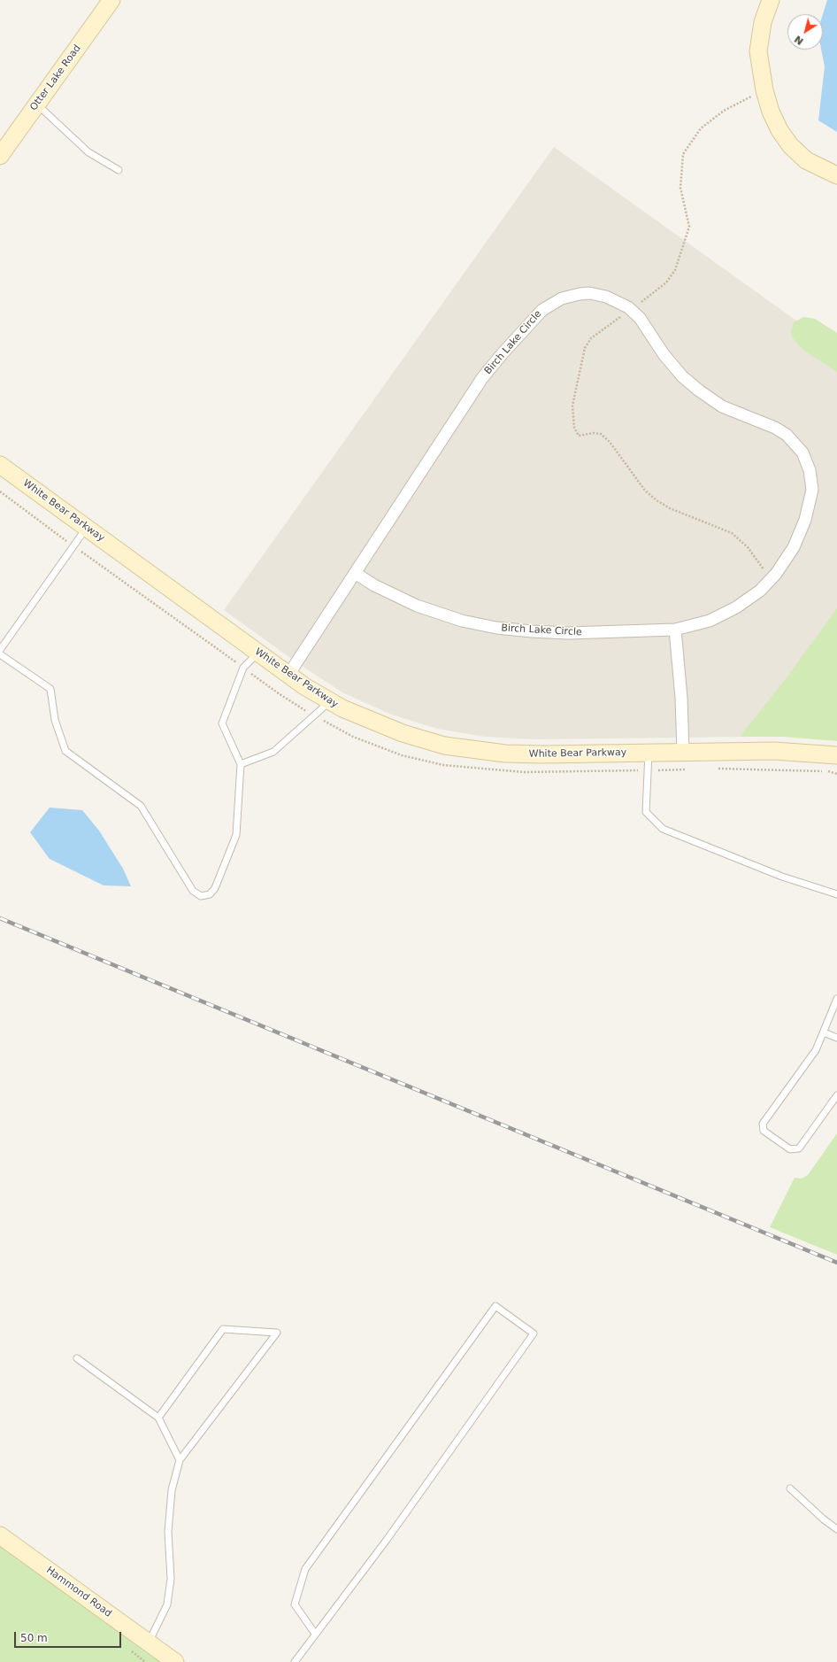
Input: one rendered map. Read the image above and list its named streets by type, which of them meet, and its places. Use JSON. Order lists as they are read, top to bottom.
{
  "streets": {
    "street": [
      "Otter Lake Road",
      "Birch Lake Circle",
      "White Bear Parkway",
      "Hammond Road"
    ]
  },
  "crossings": [
    ["Birch Lake Circle", "White Bear Parkway"]
  ],
  "scale_bar": "50 m",
  "north": "bottom left"
}
